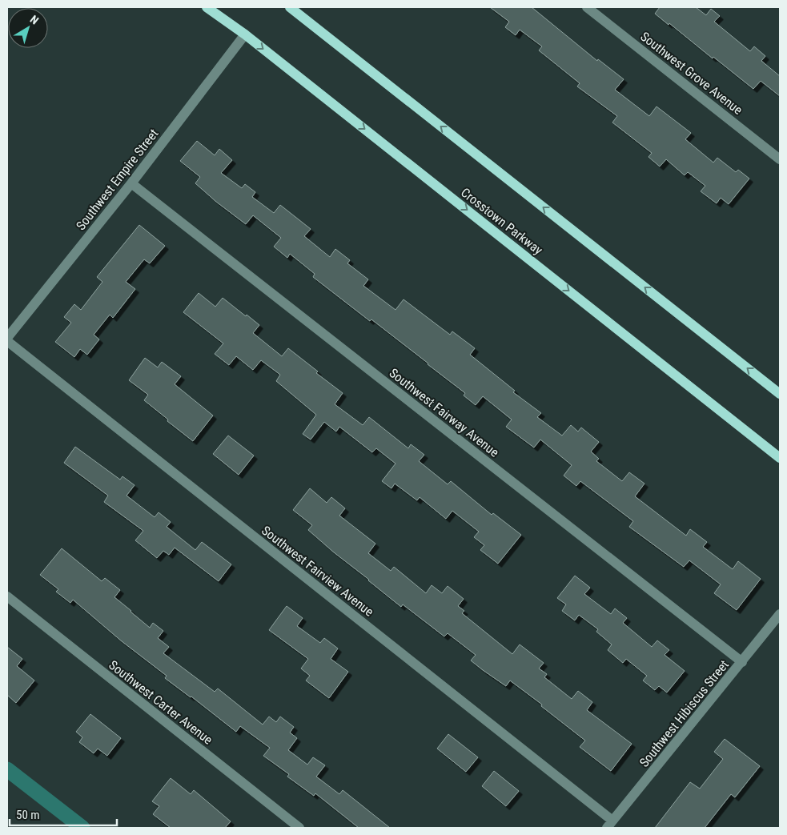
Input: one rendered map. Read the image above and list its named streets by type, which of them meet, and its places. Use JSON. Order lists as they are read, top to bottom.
{
  "streets": {
    "main road": ["Crosstown Parkway"],
    "street": [
      "Southwest Grove Avenue",
      "Southwest Empire Street",
      "Southwest Fairway Avenue",
      "Southwest Fairview Avenue",
      "Southwest Carter Avenue",
      "Southwest Hibiscus Street"
    ]
  },
  "crossings": [
    ["Southwest Empire Street", "Crosstown Parkway"],
    ["Southwest Empire Street", "Southwest Fairway Avenue"],
    ["Southwest Empire Street", "Southwest Fairview Avenue"],
    ["Southwest Fairway Avenue", "Southwest Hibiscus Street"],
    ["Southwest Fairview Avenue", "Southwest Hibiscus Street"]
  ],
  "scale_bar": "50 m",
  "north": "top right"
}
